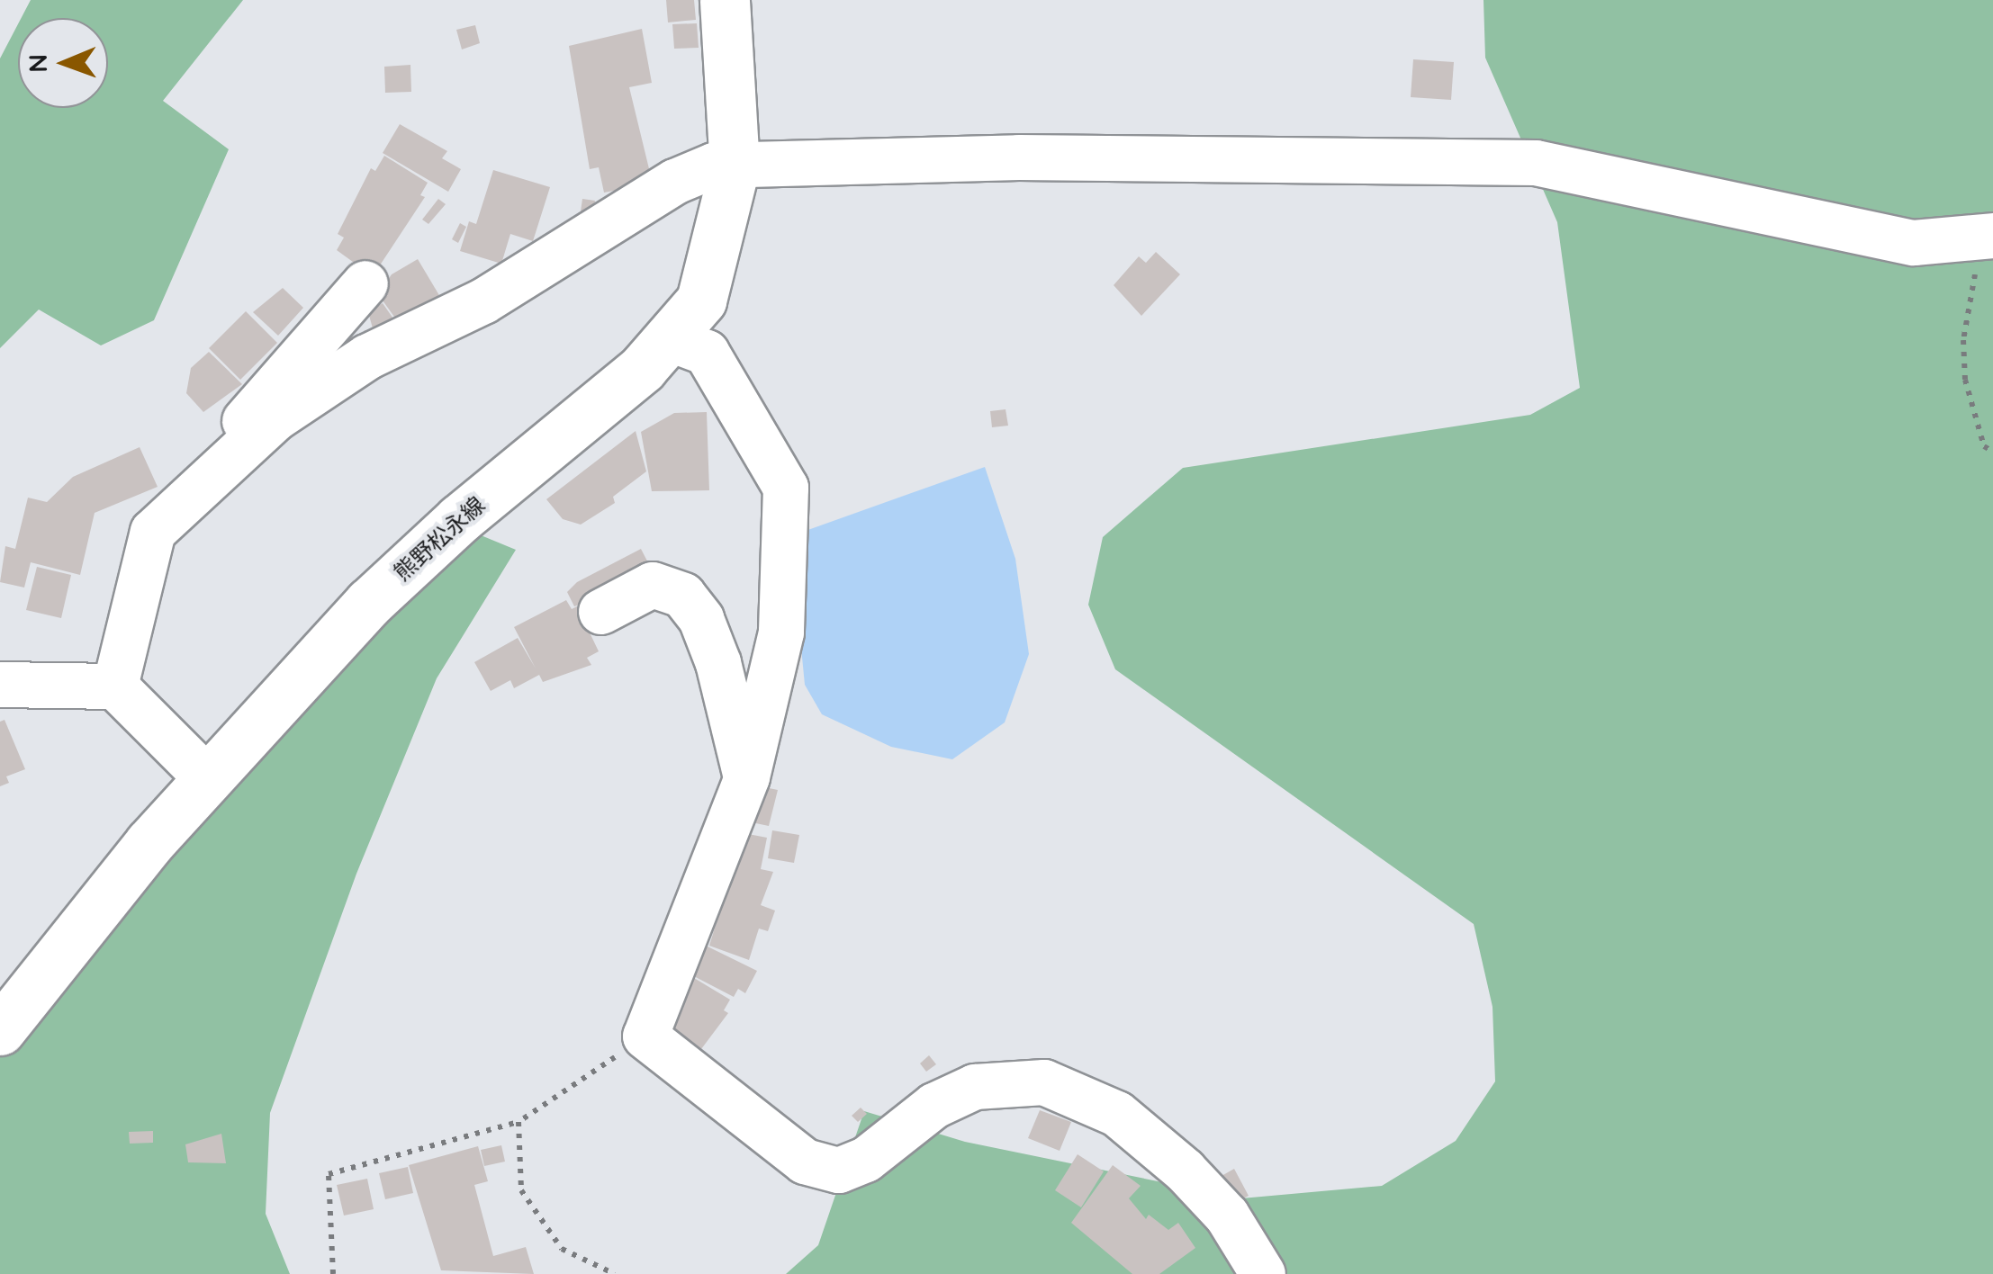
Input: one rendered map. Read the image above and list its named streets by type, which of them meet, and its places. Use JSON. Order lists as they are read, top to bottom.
{
  "streets": {
    "main road": ["熊野松永線"]
  },
  "north": "left"
}
